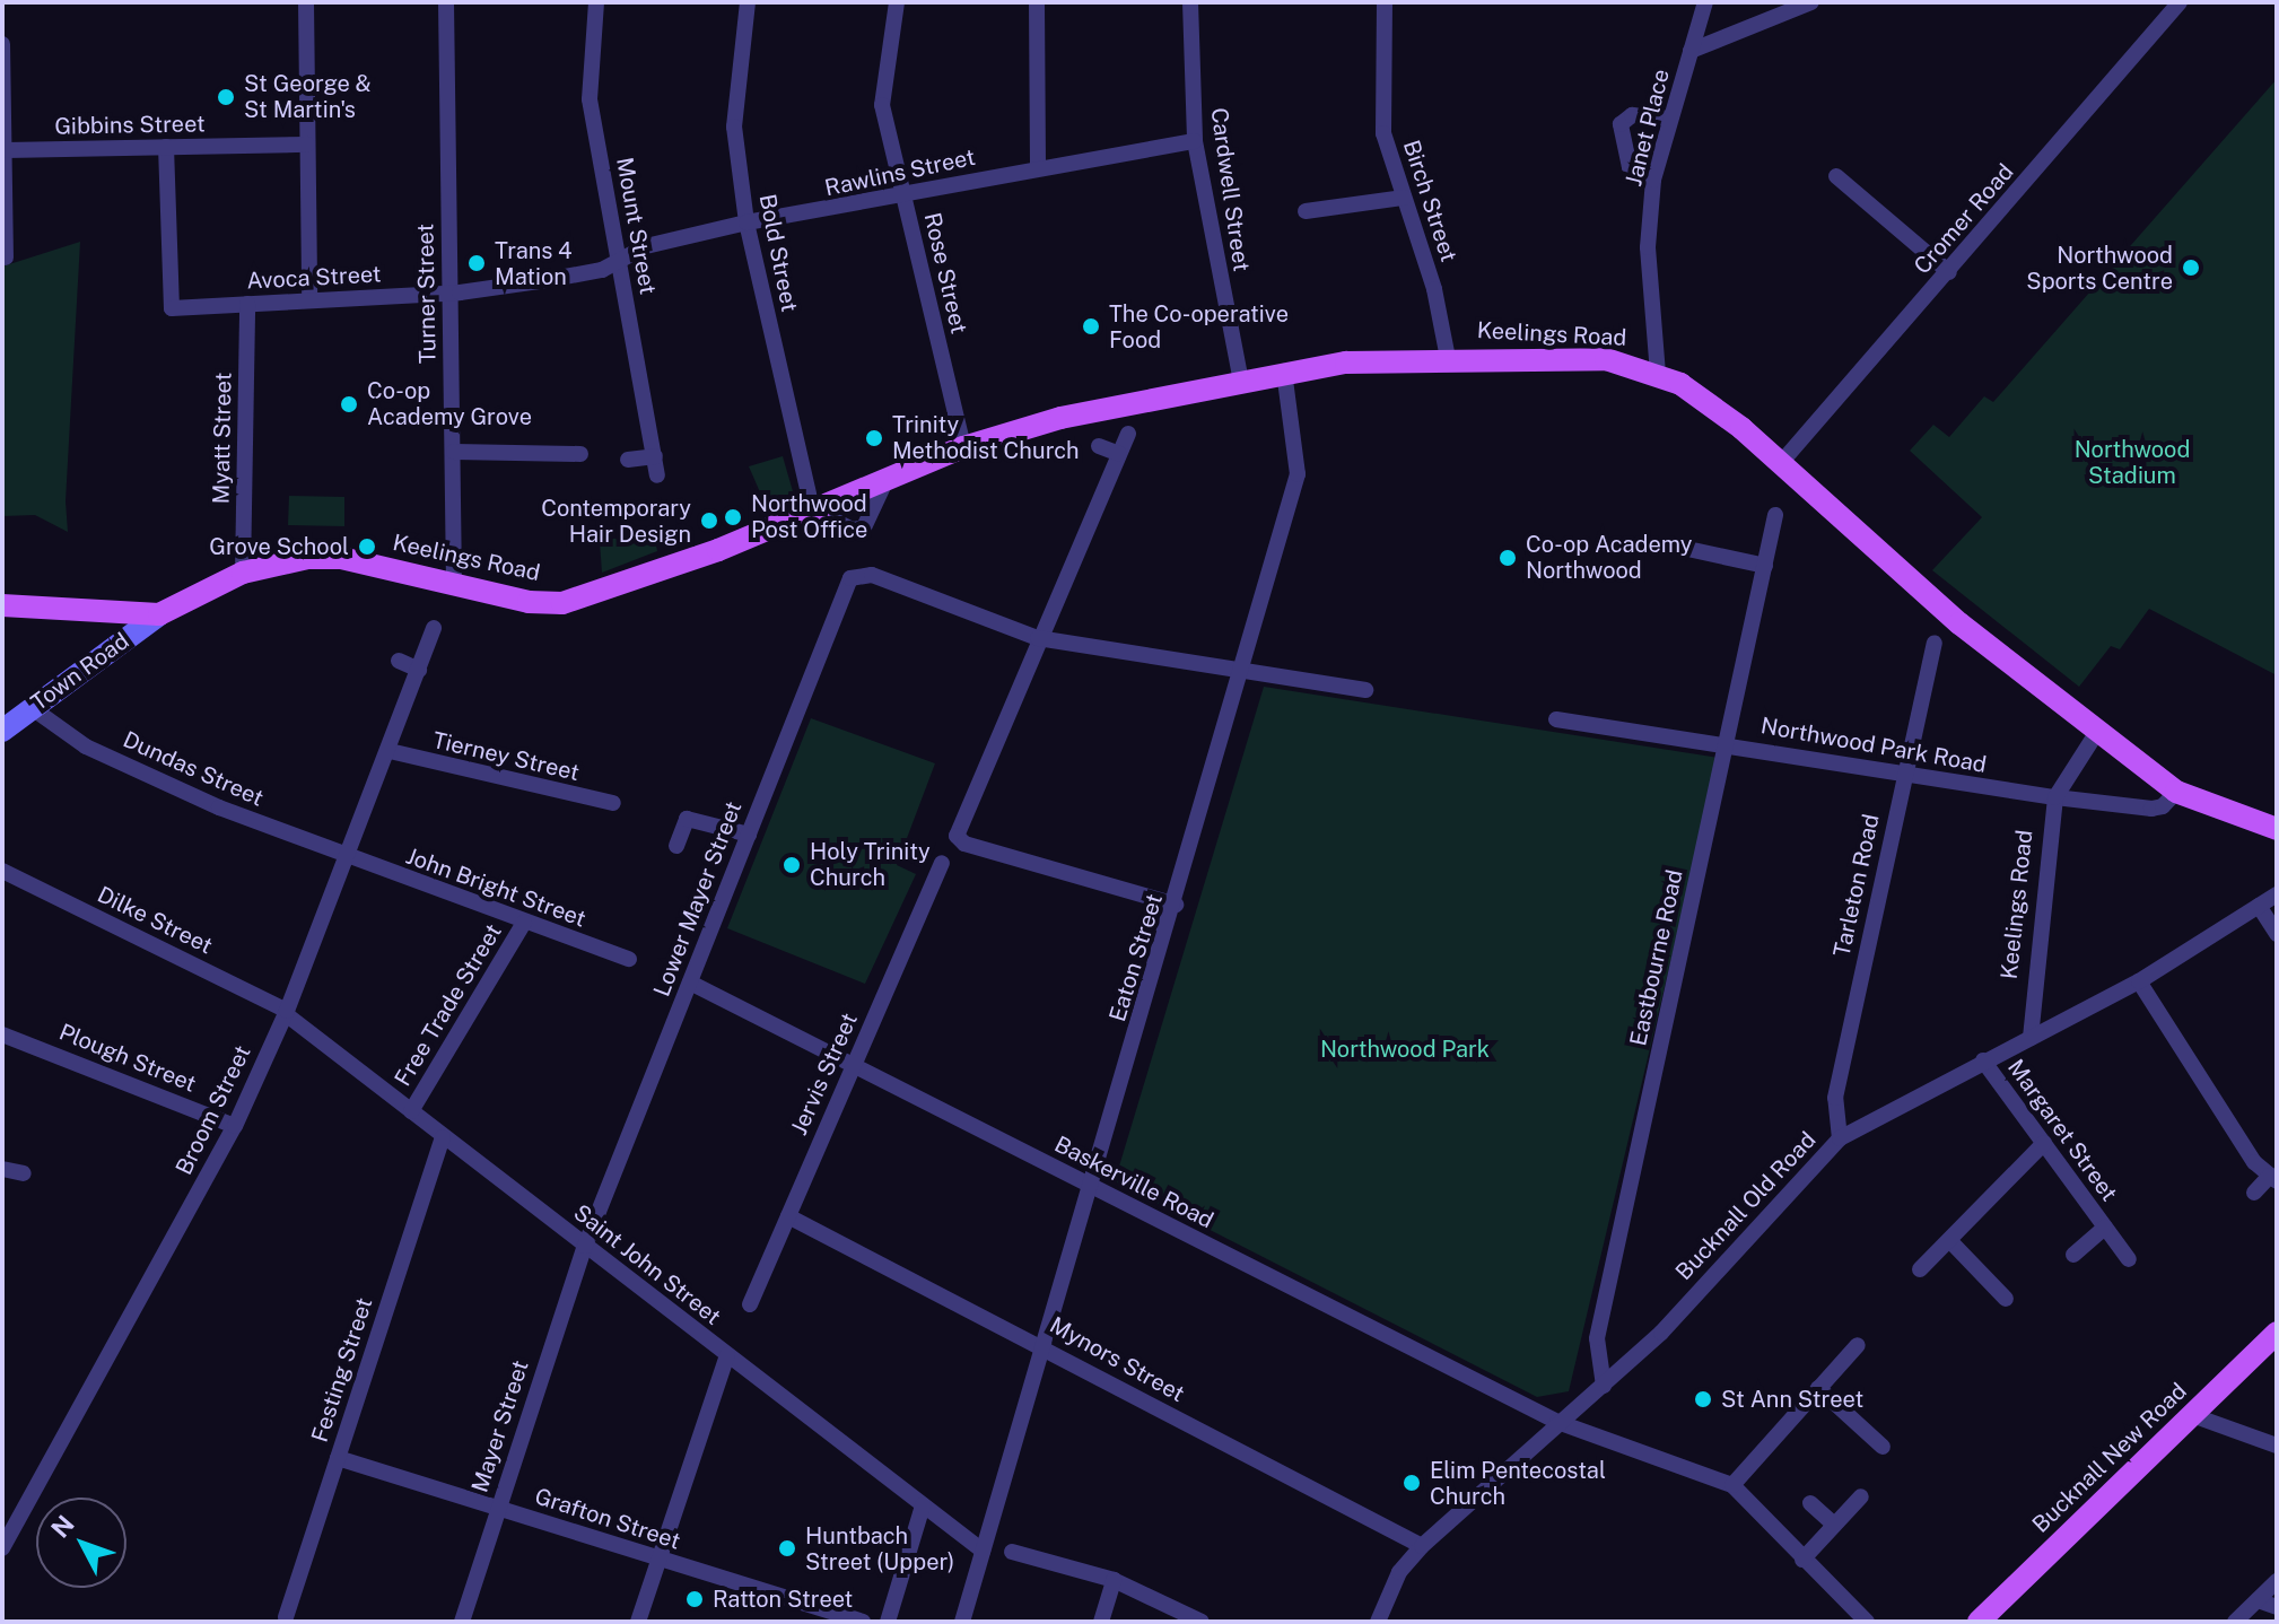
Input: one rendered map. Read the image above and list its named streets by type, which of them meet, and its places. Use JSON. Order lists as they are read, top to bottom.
{
  "streets": {
    "main road": ["Keelings Road", "Bucknall New Road"],
    "street": [
      "Gibbins Street",
      "Janet Place",
      "Rawlins Street",
      "Cardwell Street",
      "Birch Street",
      "Cromer Road",
      "Mount Street",
      "Bold Street",
      "Rose Street",
      "Avoca Street",
      "Turner Street",
      "Myatt Street",
      "Town Road",
      "Northwood Park Road",
      "Tierney Street",
      "Dundas Street",
      "Tarleton Road",
      "John Bright Street",
      "Lower Mayer Street",
      "Dilke Street",
      "Eaton Street",
      "Eastbourne Road",
      "Free Trade Street",
      "Plough Street",
      "Jervis Street",
      "Broom Street",
      "Margaret Street",
      "Baskerville Road",
      "Bucknall Old Road",
      "Saint John Street",
      "Mynors Street",
      "Festing Street",
      "Mayer Street",
      "Grafton Street"
    ]
  },
  "crossings": [
    ["Gibbins Street", "Avoca Street"],
    ["Janet Place", "Keelings Road"],
    ["Rawlins Street", "Cardwell Street"],
    ["Rawlins Street", "Mount Street"],
    ["Rawlins Street", "Bold Street"],
    ["Rawlins Street", "Rose Street"],
    ["Rawlins Street", "Avoca Street"],
    ["Cardwell Street", "Keelings Road"],
    ["Birch Street", "Keelings Road"],
    ["Cromer Road", "Keelings Road"],
    ["Mount Street", "Avoca Street"],
    ["Bold Street", "Keelings Road"],
    ["Rose Street", "Keelings Road"],
    ["Avoca Street", "Turner Street"],
    ["Avoca Street", "Myatt Street"],
    ["Turner Street", "Keelings Road"],
    ["Keelings Road", "Myatt Street"],
    ["Keelings Road", "Town Road"],
    ["Keelings Road", "Northwood Park Road"],
    ["Keelings Road", "Eaton Street"],
    ["Keelings Road", "Bucknall Old Road"],
    ["Town Road", "Dundas Street"],
    ["Northwood Park Road", "Tarleton Road"],
    ["Northwood Park Road", "Eastbourne Road"],
    ["Tierney Street", "Broom Street"],
    ["Dundas Street", "John Bright Street"],
    ["Dundas Street", "Broom Street"],
    ["Tarleton Road", "Bucknall Old Road"],
    ["John Bright Street", "Free Trade Street"],
    ["John Bright Street", "Broom Street"],
    ["Lower Mayer Street", "Baskerville Road"],
    ["Lower Mayer Street", "Saint John Street"],
    ["Lower Mayer Street", "Mayer Street"],
    ["Dilke Street", "Broom Street"],
    ["Dilke Street", "Saint John Street"],
    ["Eaton Street", "Baskerville Road"],
    ["Eaton Street", "Saint John Street"],
    ["Eaton Street", "Mynors Street"],
    ["Eastbourne Road", "Bucknall Old Road"],
    ["Free Trade Street", "Saint John Street"],
    ["Plough Street", "Broom Street"],
    ["Jervis Street", "Baskerville Road"],
    ["Jervis Street", "Mynors Street"],
    ["Broom Street", "Saint John Street"],
    ["Margaret Street", "Bucknall Old Road"],
    ["Baskerville Road", "Bucknall Old Road"],
    ["Bucknall Old Road", "Mynors Street"],
    ["Saint John Street", "Festing Street"],
    ["Saint John Street", "Mayer Street"],
    ["Festing Street", "Grafton Street"],
    ["Mayer Street", "Grafton Street"]
  ],
  "parks": ["Northwood Stadium", "Northwood Park"],
  "places": [
    "St George & St Martin's",
    "Trans 4 Mation",
    "Northwood Sports Centre",
    "The Co-operative Food",
    "Co-op Academy Grove",
    "Trinity Methodist Church",
    "Northwood Post Office",
    "Contemporary Hair Design",
    "Grove School",
    "Co-op Academy Northwood",
    "Holy Trinity Church",
    "St Ann Street",
    "Elim Pentecostal Church",
    "Huntbach Street (Upper)",
    "Ratton Street"
  ],
  "north": "top left"
}
